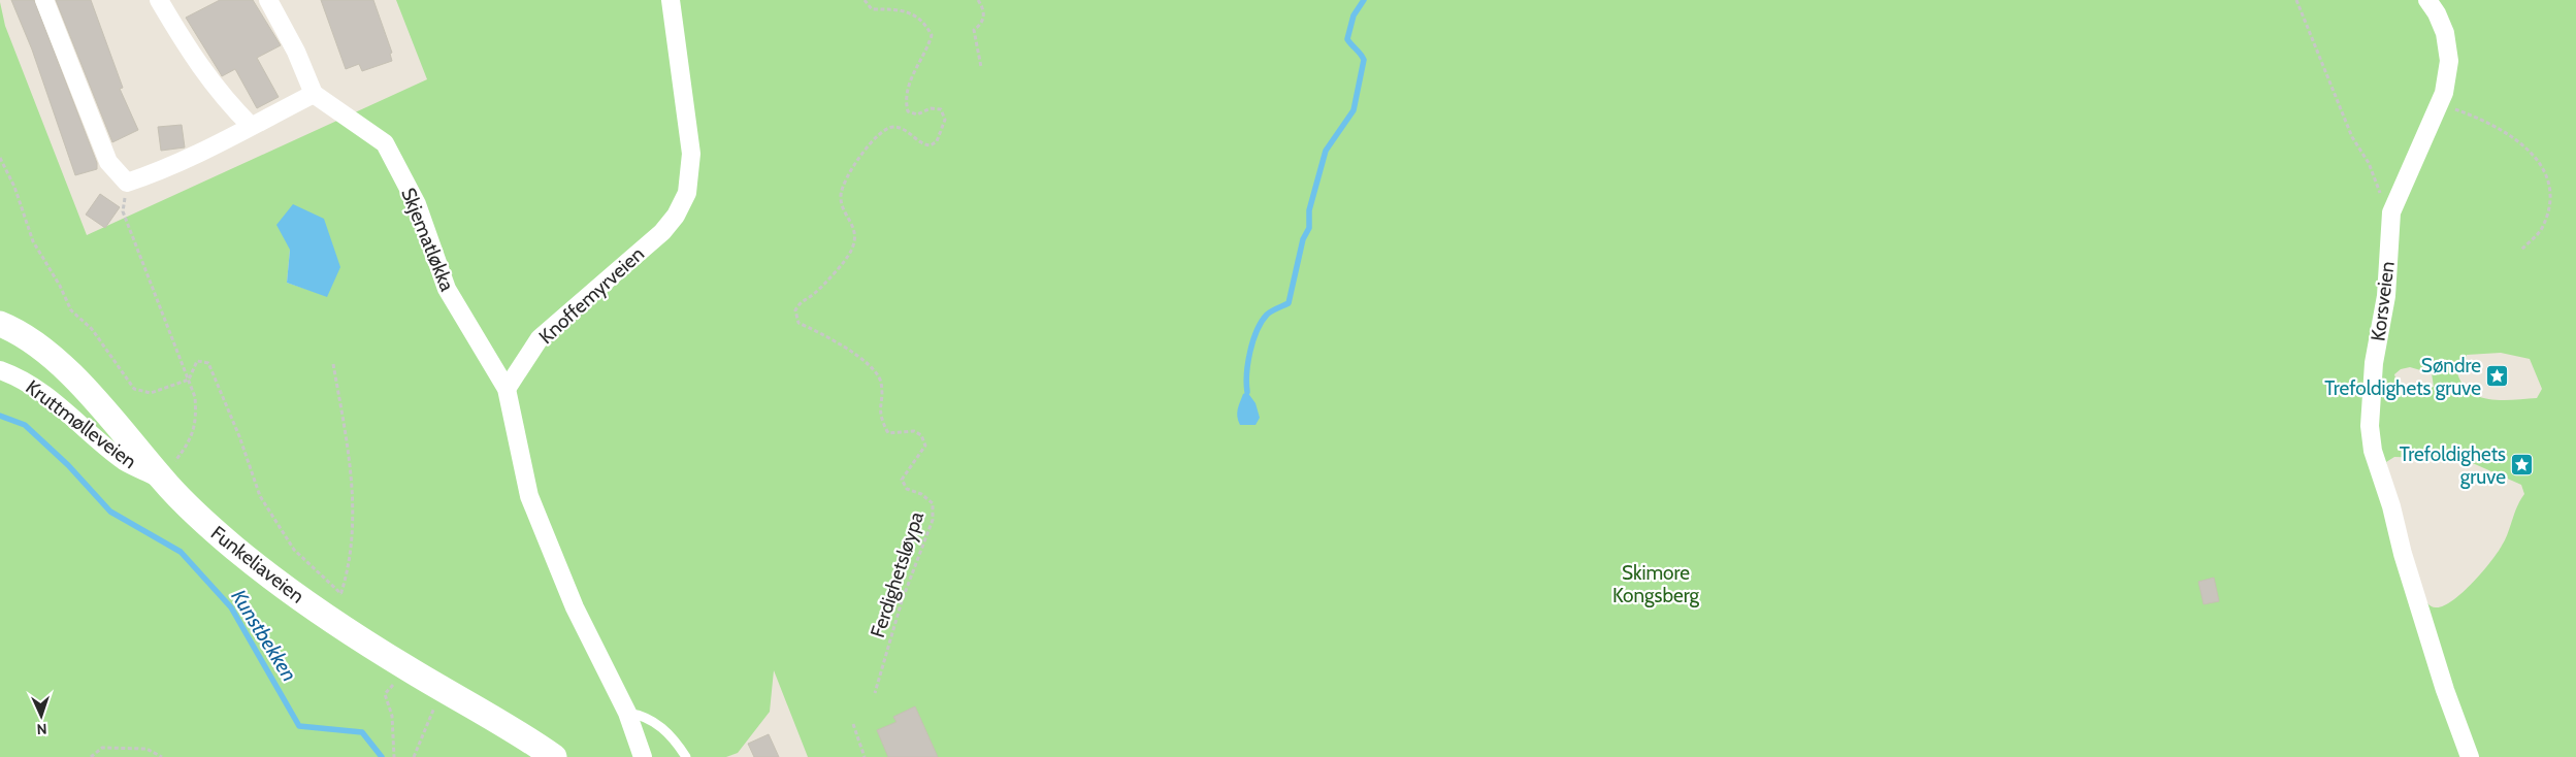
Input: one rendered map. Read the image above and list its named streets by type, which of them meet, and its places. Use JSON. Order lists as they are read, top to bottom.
{
  "streets": {
    "street": [
      "Skjematløkka",
      "Knoffemyrveien",
      "Korsveien",
      "Kruttmølleveien",
      "Funkeliaveien"
    ],
    "path": ["Ferdighetsløypa"]
  },
  "crossings": [
    ["Skjematløkka", "Knoffemyrveien"],
    ["Kruttmølleveien", "Funkeliaveien"]
  ],
  "water": ["Kunstbekken"],
  "parks": ["Skimore Kongsberg"],
  "places": {
    "place": ["Søndre Trefoldighets gruve", "Trefoldighets gruve"]
  },
  "north": "bottom"
}
